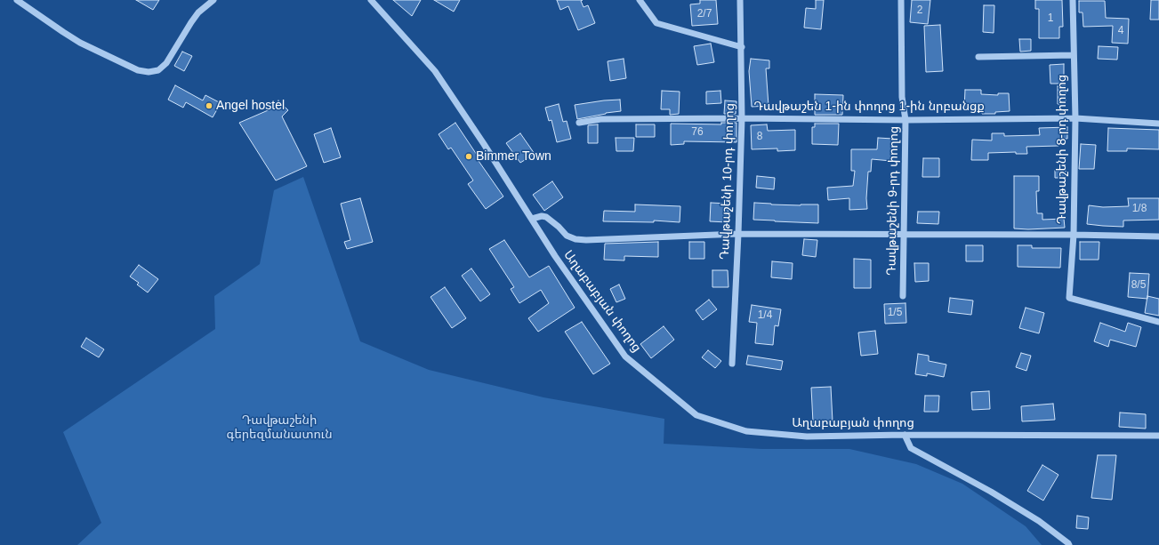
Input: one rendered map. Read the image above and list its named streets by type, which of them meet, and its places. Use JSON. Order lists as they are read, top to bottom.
{
  "streets": {
    "street": [
      "Դավթաշեն 1-ին փողոց 1-ին նրբանցք",
      "Դավթաշենի 8-րդ փողոց",
      "Դավթաշենի 10-րդ փողոց",
      "Դավթաշենի 9-րդ փողոց",
      "Աղաբաբյան փողոց"
    ]
  },
  "crossings": [
    ["Դավթաշեն 1-ին փողոց 1-ին նրբանցք", "Դավթաշենի 8-րդ փողոց"],
    ["Դավթաշեն 1-ին փողոց 1-ին նրբանցք", "Դավթաշենի 10-րդ փողոց"],
    ["Դավթաշեն 1-ին փողոց 1-ին նրբանցք", "Դավթաշենի 9-րդ փողոց"]
  ],
  "parks": ["Դավթաշենի գերեզմանատուն"],
  "places": ["Angel hostel", "Bimmer Town"],
  "house_numbers": [
    "2",
    "2/7",
    "1",
    "4",
    "76",
    "8",
    "1/8",
    "8/5",
    "1/5",
    "1/4"
  ]
}
